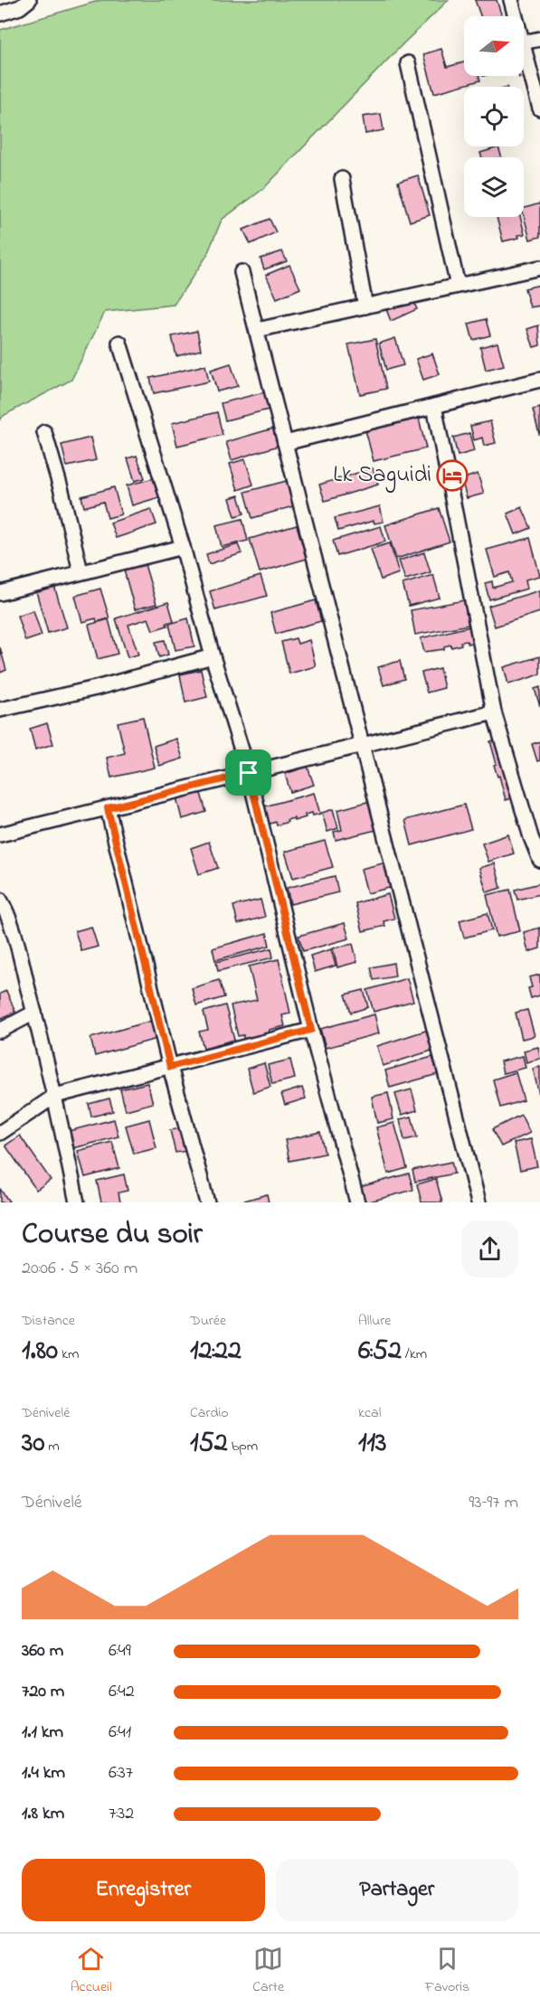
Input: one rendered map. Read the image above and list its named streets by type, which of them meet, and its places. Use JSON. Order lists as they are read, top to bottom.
{
  "places": {
    "hotel": ["Lk Saguidi"]
  },
  "north": "right",
  "page": {
    "heading": ["Course du soir", "20:06 · 5 × 360 m"],
    "stats": [
      ["Distance", "1.80 km"],
      ["Durée", "12:22"],
      ["Allure", "6:52 /km"],
      ["Dénivelé", "30 m"],
      ["Cardio", "152 bpm"],
      ["kcal", "113"]
    ],
    "chart": ["Dénivelé", "93–97 m"],
    "list": [
      {
        "name": "360 m",
        "note": "6:49"
      },
      {
        "name": "720 m",
        "note": "6:42"
      },
      {
        "name": "1.1 km",
        "note": "6:41"
      },
      {
        "name": "1.4 km",
        "note": "6:37"
      },
      {
        "name": "1.8 km",
        "note": "7:32"
      }
    ],
    "buttons": ["Enregistrer", "Partager"],
    "tabs": ["Accueil", "Carte", "Favoris"]
  }
}
